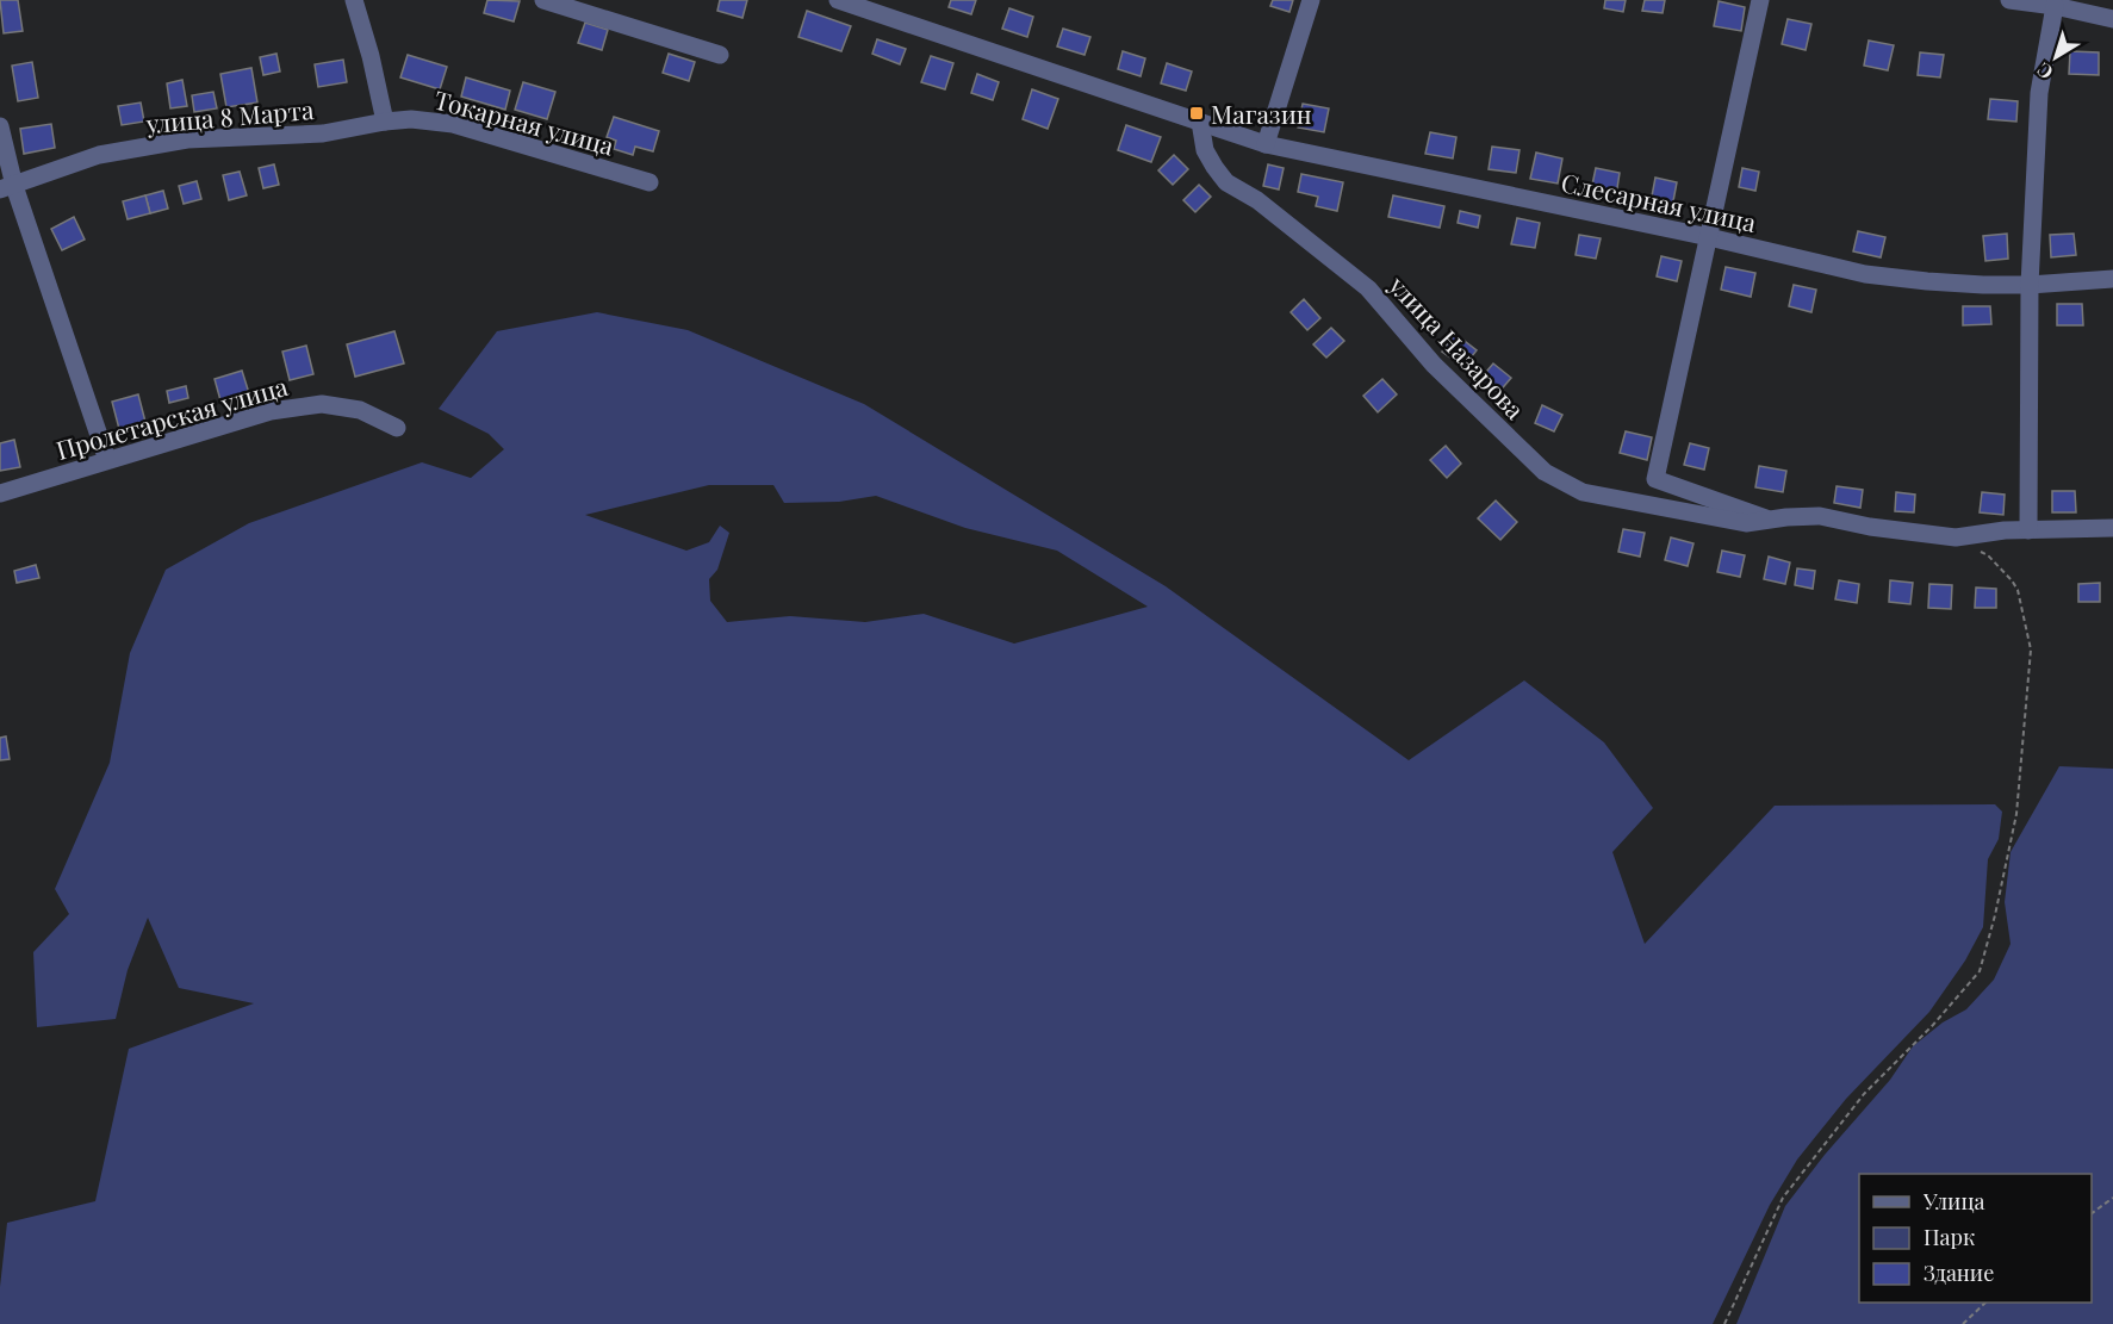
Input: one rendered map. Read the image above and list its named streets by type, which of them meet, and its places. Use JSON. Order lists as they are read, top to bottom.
{
  "streets": {
    "street": [
      "улица 8 Марта",
      "Токарная улица",
      "Слесарная улица",
      "улица Назарова",
      "Пролетарская улица"
    ]
  },
  "crossings": [
    ["улица 8 Марта", "Токарная улица"],
    ["Слесарная улица", "улица Назарова"]
  ],
  "places": {
    "transit": ["Магазин"]
  },
  "legend": ["Улица", "Парк", "Здание"],
  "north": "bottom left"
}
